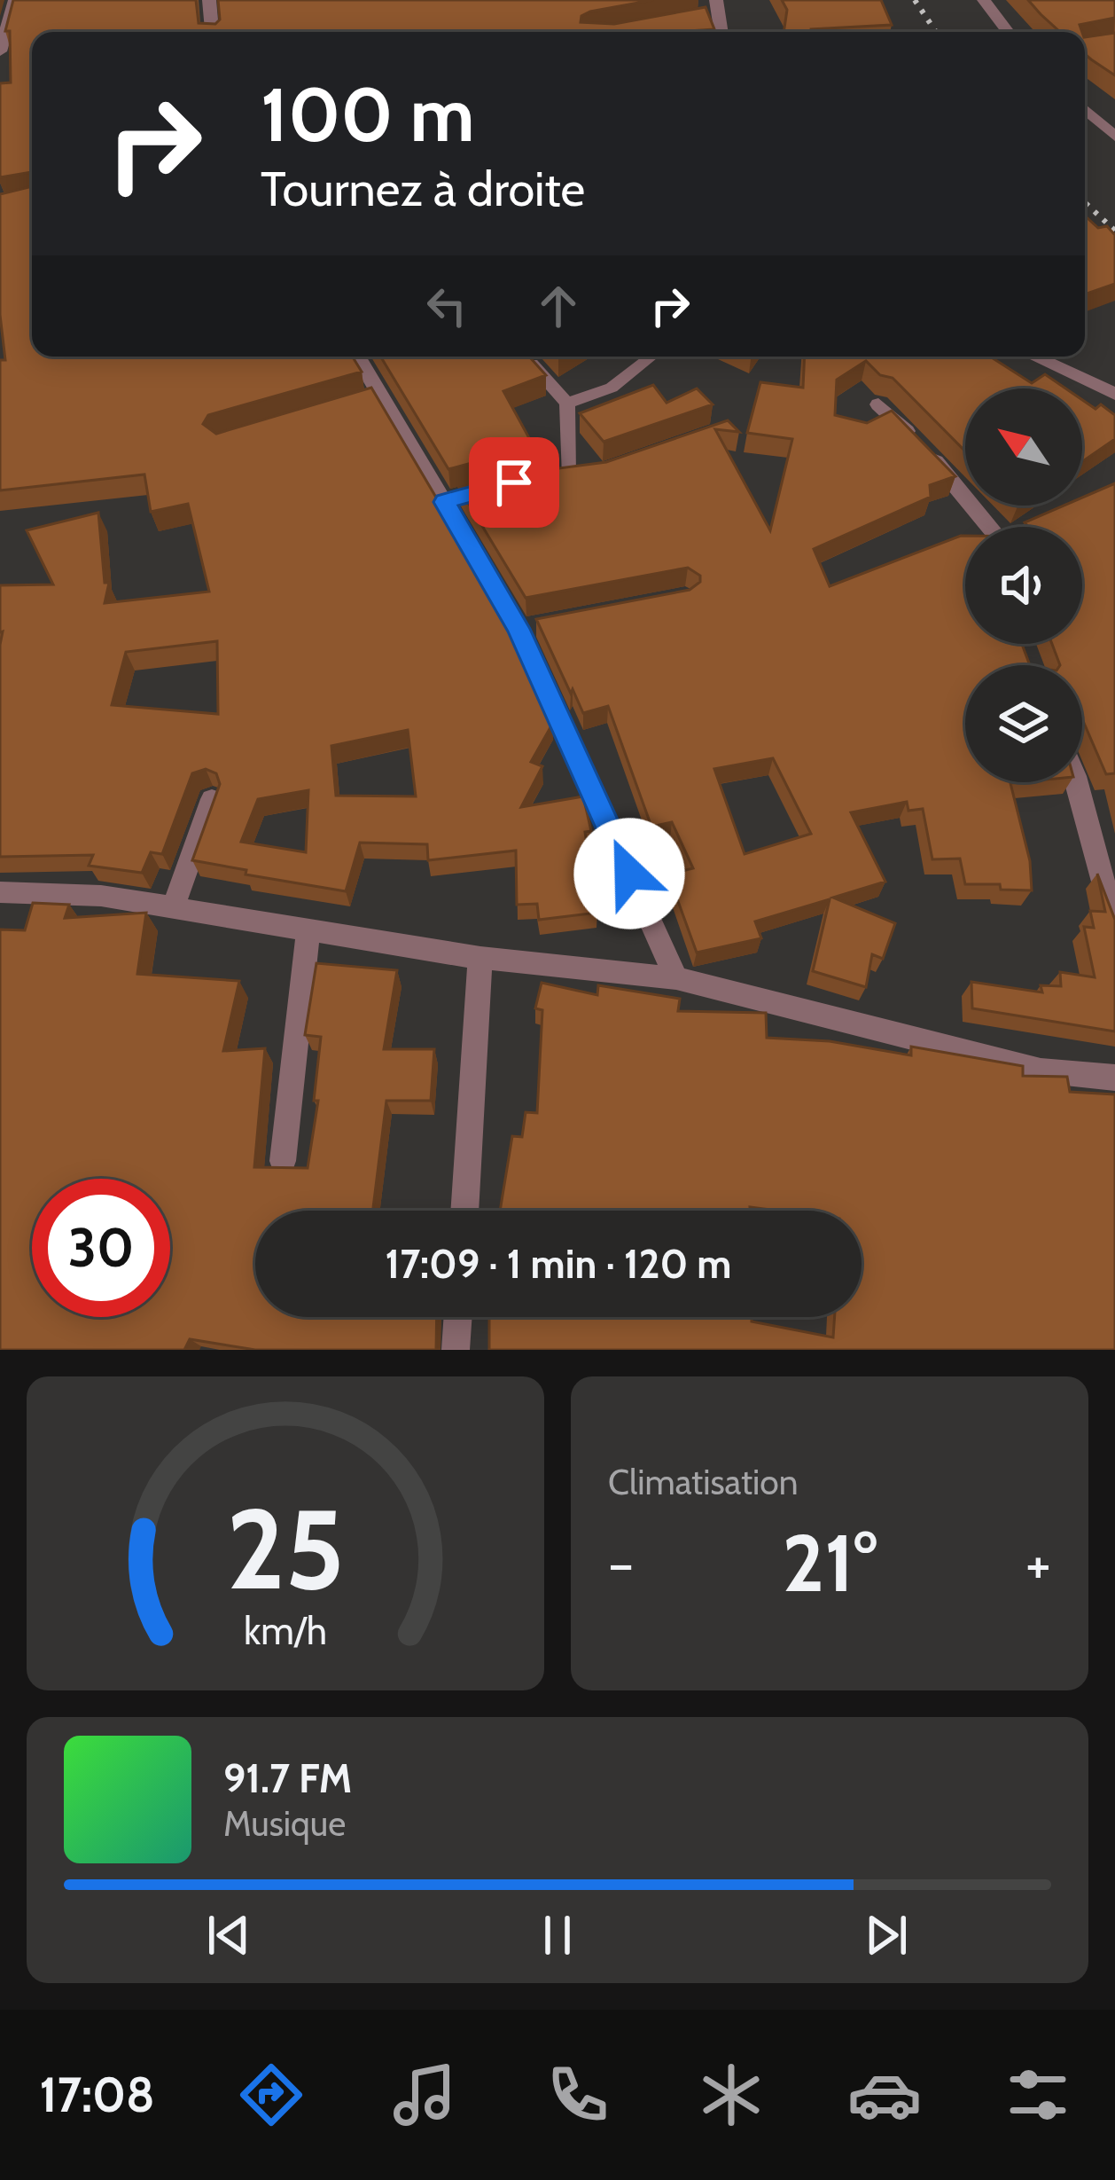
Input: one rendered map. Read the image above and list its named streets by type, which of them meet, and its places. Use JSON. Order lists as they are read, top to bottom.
{
  "north": "top left",
  "page": {
    "turn": ["100 m", "Tournez à droite"],
    "limit": "30",
    "trip": "17:09 · 1 min · 120 m",
    "tile": "Climatisation",
    "heat": ["−", "21°", "+"],
    "song": ["91.7 FM", "Musique"],
    "tabs": "17:08",
    "gauge": ["25", "km/h"]
  }
}
